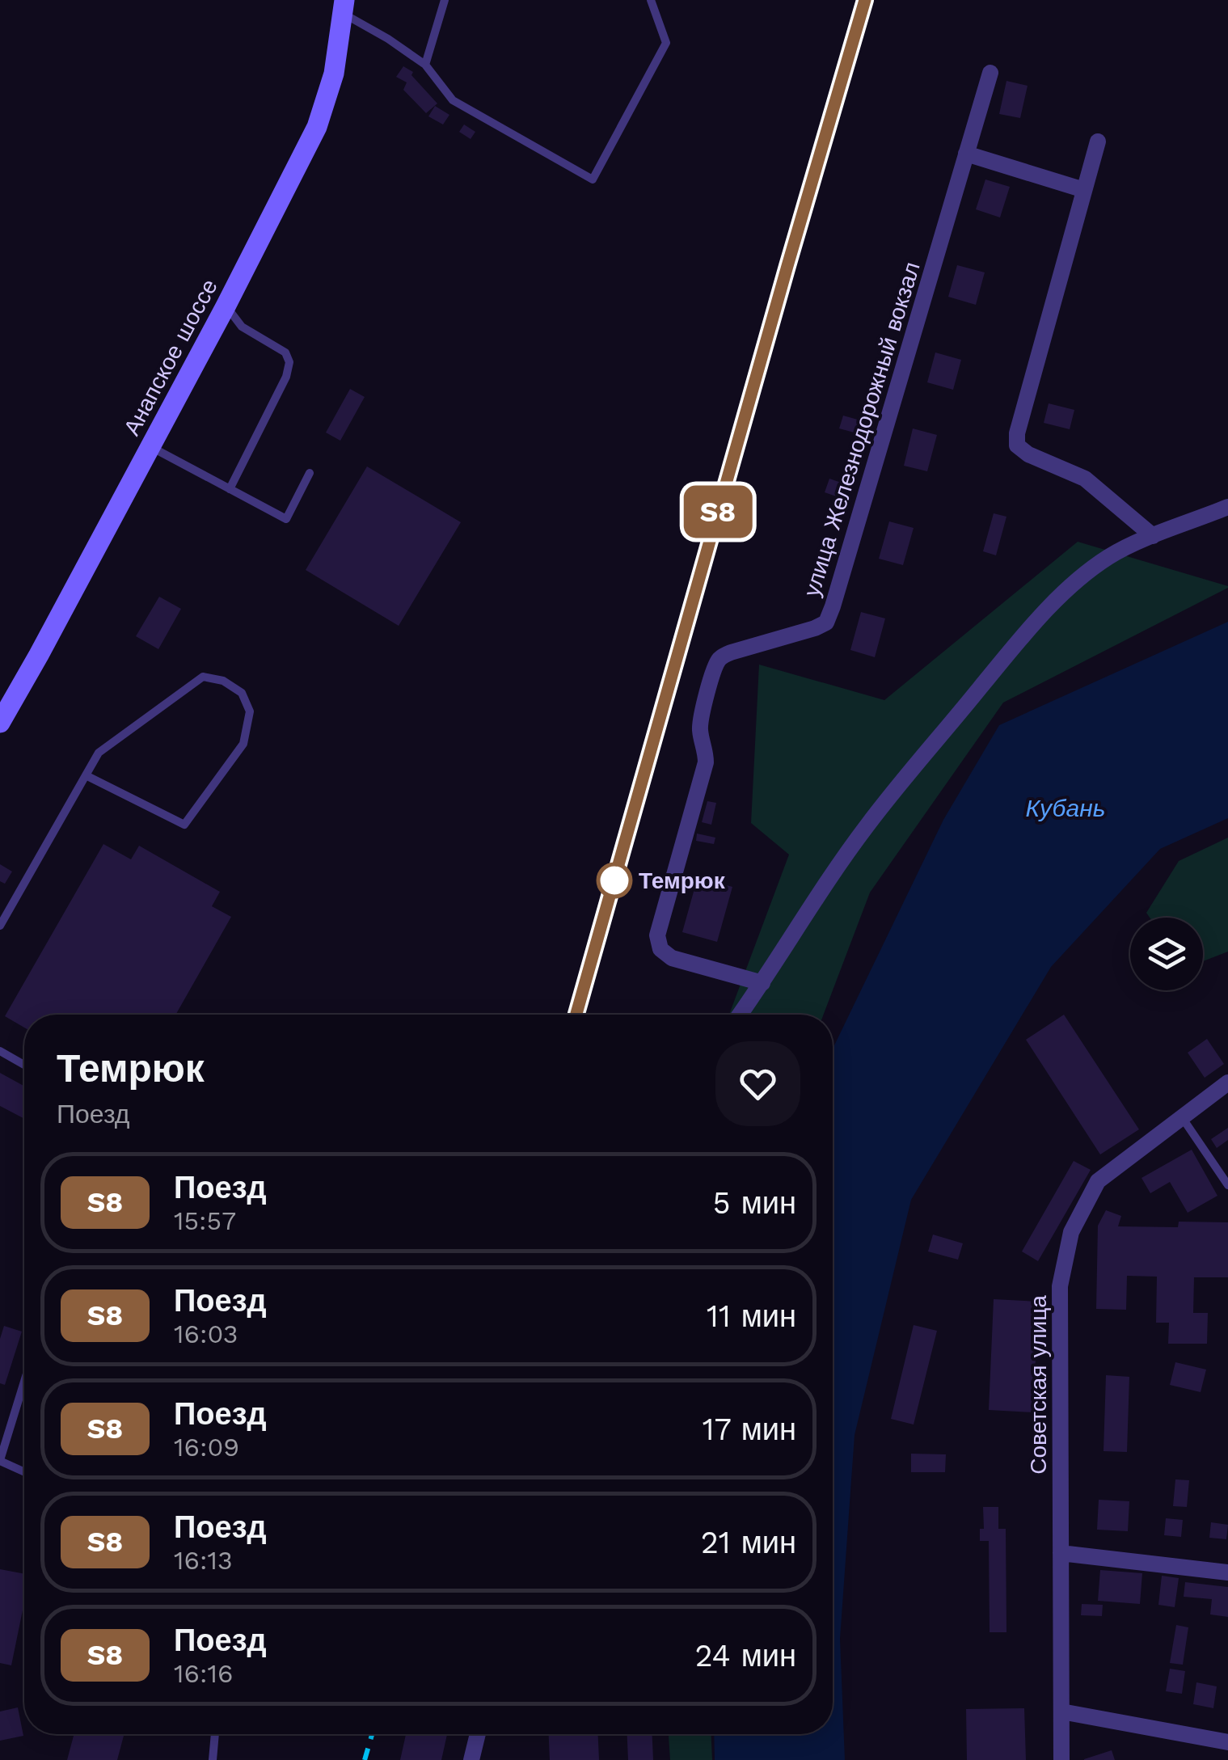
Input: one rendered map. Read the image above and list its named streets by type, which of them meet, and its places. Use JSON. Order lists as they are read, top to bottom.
{
  "streets": {
    "street": ["Анапское шоссе", "улица Железнодорожный вокзал", "Советская улица"]
  },
  "water": ["Кубань"],
  "places": ["Темрюк"],
  "page": {
    "on_map": "S8",
    "heading": ["Темрюк", "Поезд"],
    "list": [
      {
        "mark": "S8",
        "name": "Поезд",
        "note": "15:57",
        "value": "5 мин"
      },
      {
        "mark": "S8",
        "name": "Поезд",
        "note": "16:03",
        "value": "11 мин"
      },
      {
        "mark": "S8",
        "name": "Поезд",
        "note": "16:09",
        "value": "17 мин"
      },
      {
        "mark": "S8",
        "name": "Поезд",
        "note": "16:13",
        "value": "21 мин"
      },
      {
        "mark": "S8",
        "name": "Поезд",
        "note": "16:16",
        "value": "24 мин"
      }
    ]
  }
}
